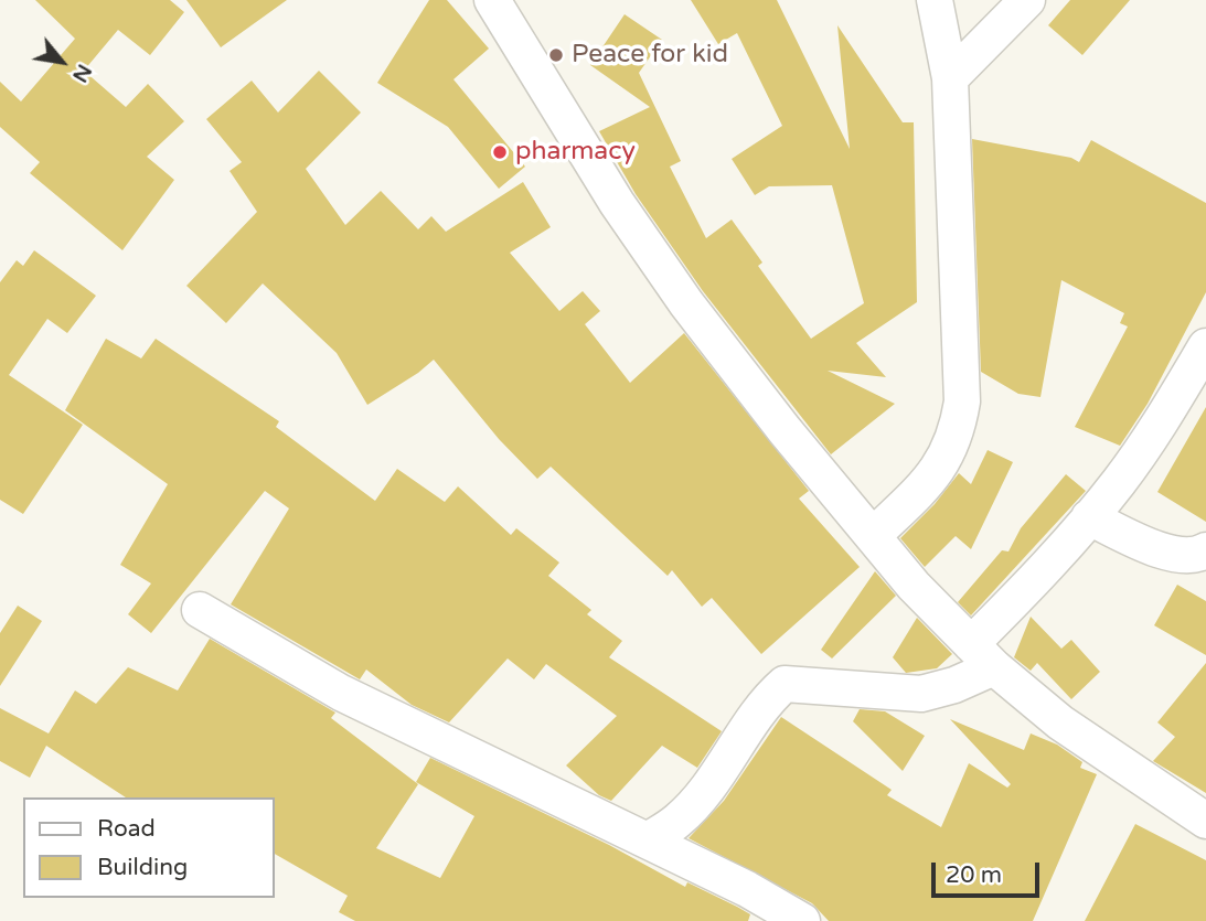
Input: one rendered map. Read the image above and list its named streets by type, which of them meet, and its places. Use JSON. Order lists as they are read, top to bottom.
{
  "places": ["Peace for kid", "pharmacy"],
  "legend": ["Road", "Building"],
  "scale_bar": "20 m",
  "north": "bottom right"
}
